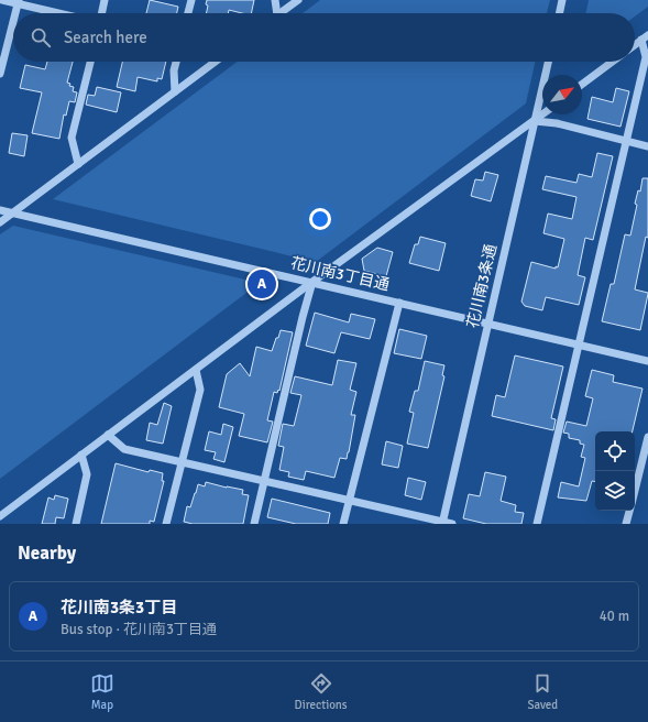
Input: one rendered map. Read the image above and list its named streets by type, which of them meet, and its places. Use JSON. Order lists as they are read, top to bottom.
{
  "streets": {
    "street": ["花川南3丁目通", "花川南3条通"]
  },
  "crossings": [
    ["花川南3丁目通", "花川南3条通"]
  ],
  "north": "top right",
  "page": {
    "search": "Search here",
    "pins": "A",
    "heading": "Nearby",
    "list": [
      {
        "mark": "A",
        "name": "花川南3条3丁目",
        "note": "Bus stop · 花川南3丁目通",
        "value": "40 m"
      }
    ],
    "nav": ["Map", "Directions", "Saved"]
  }
}
